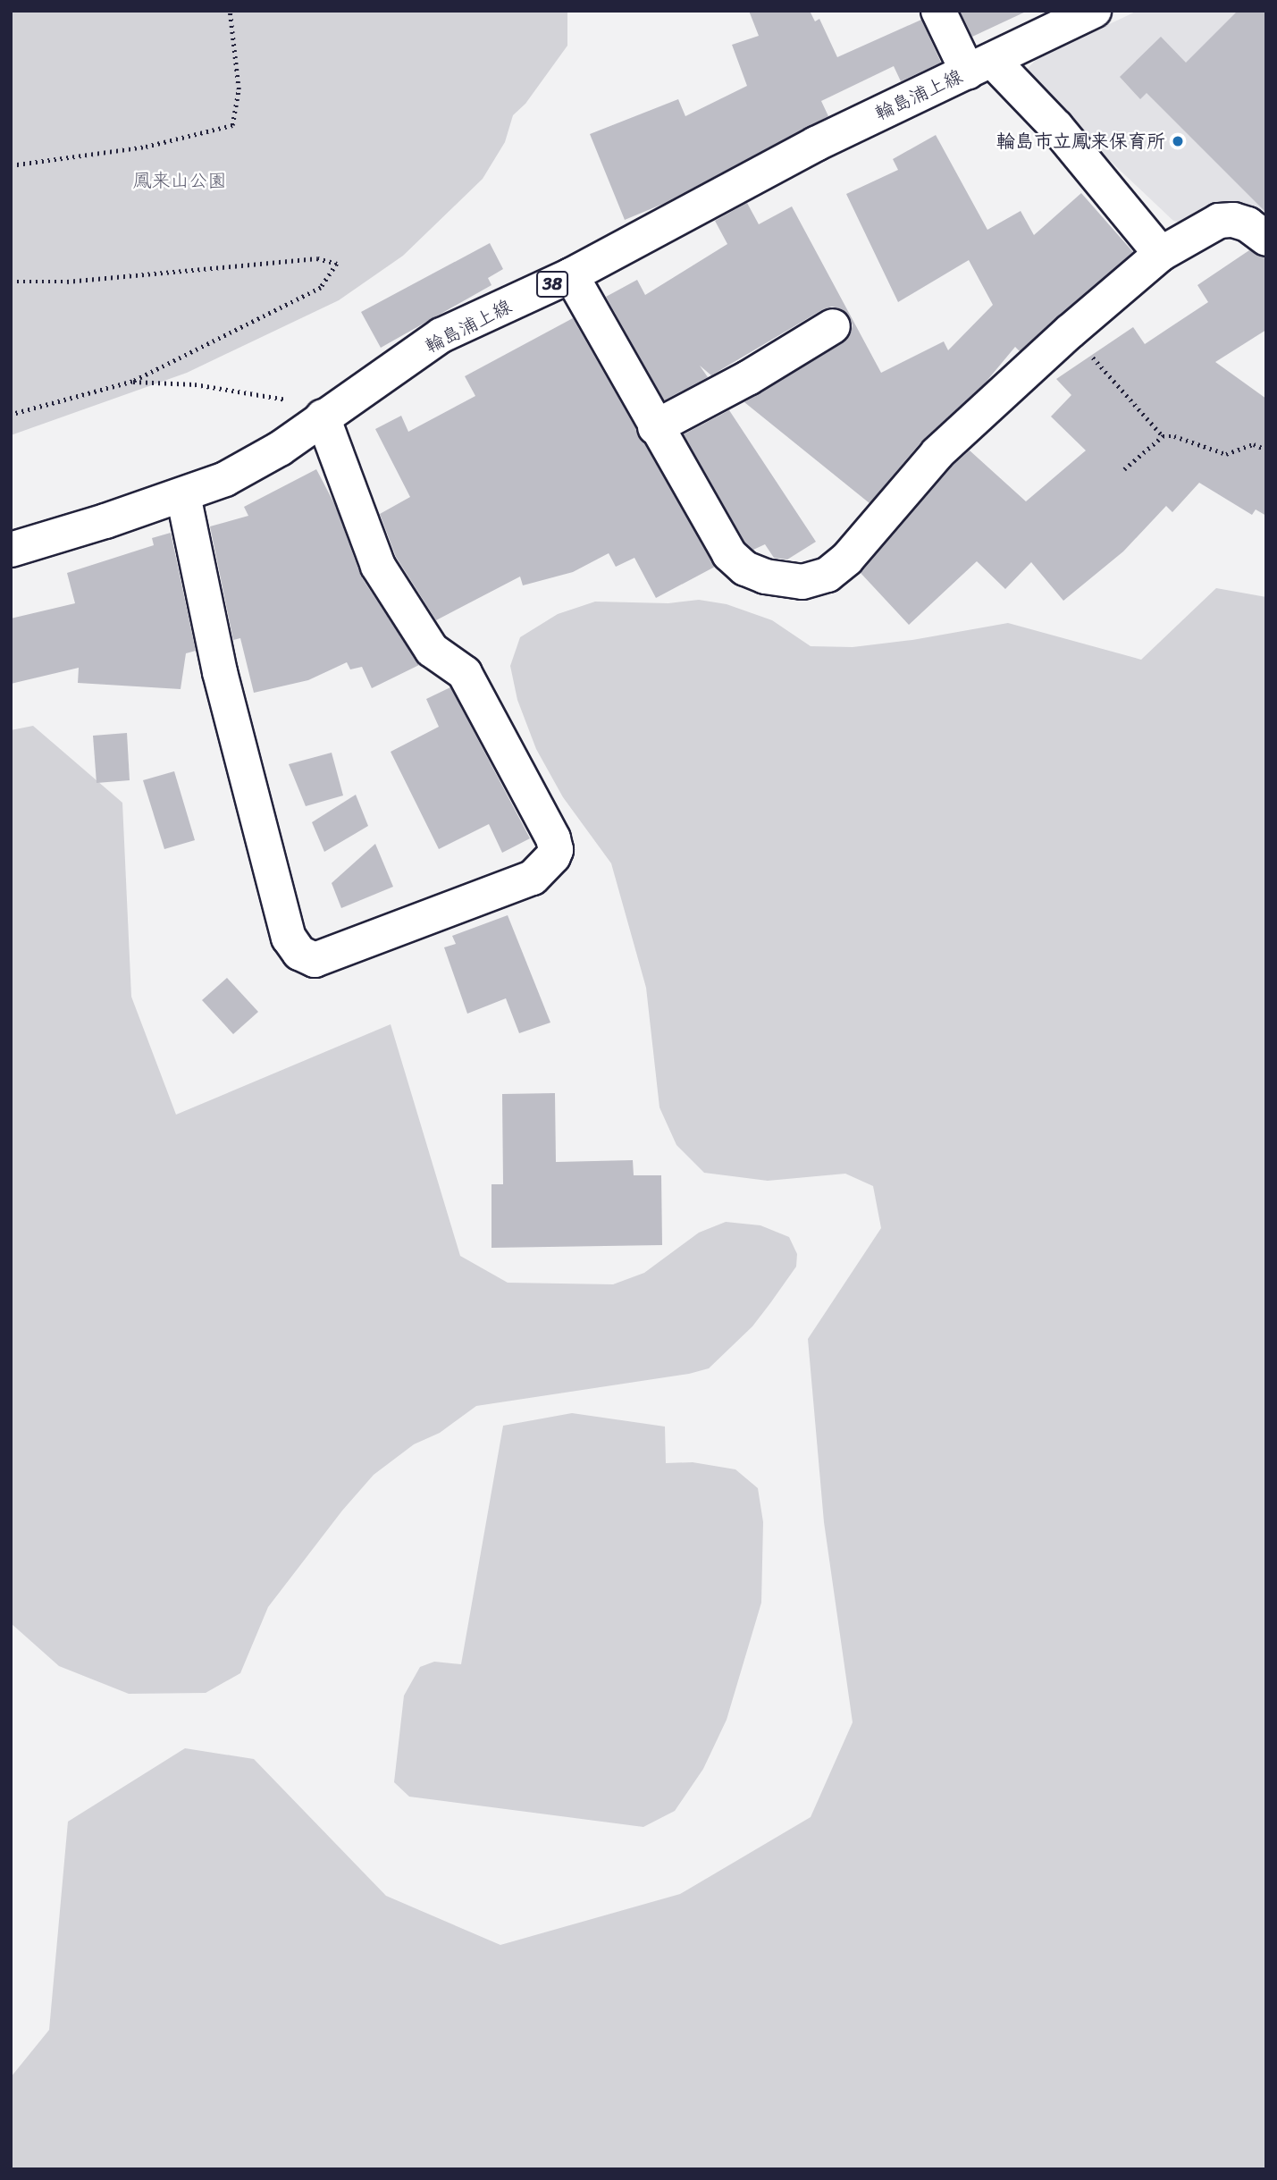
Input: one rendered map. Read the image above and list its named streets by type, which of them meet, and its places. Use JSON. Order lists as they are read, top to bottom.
{
  "streets": {
    "street": ["輪島浦上線", "38"]
  },
  "parks": ["鳳来山公園"],
  "places": ["輪島市立鳳来保育所"]
}
